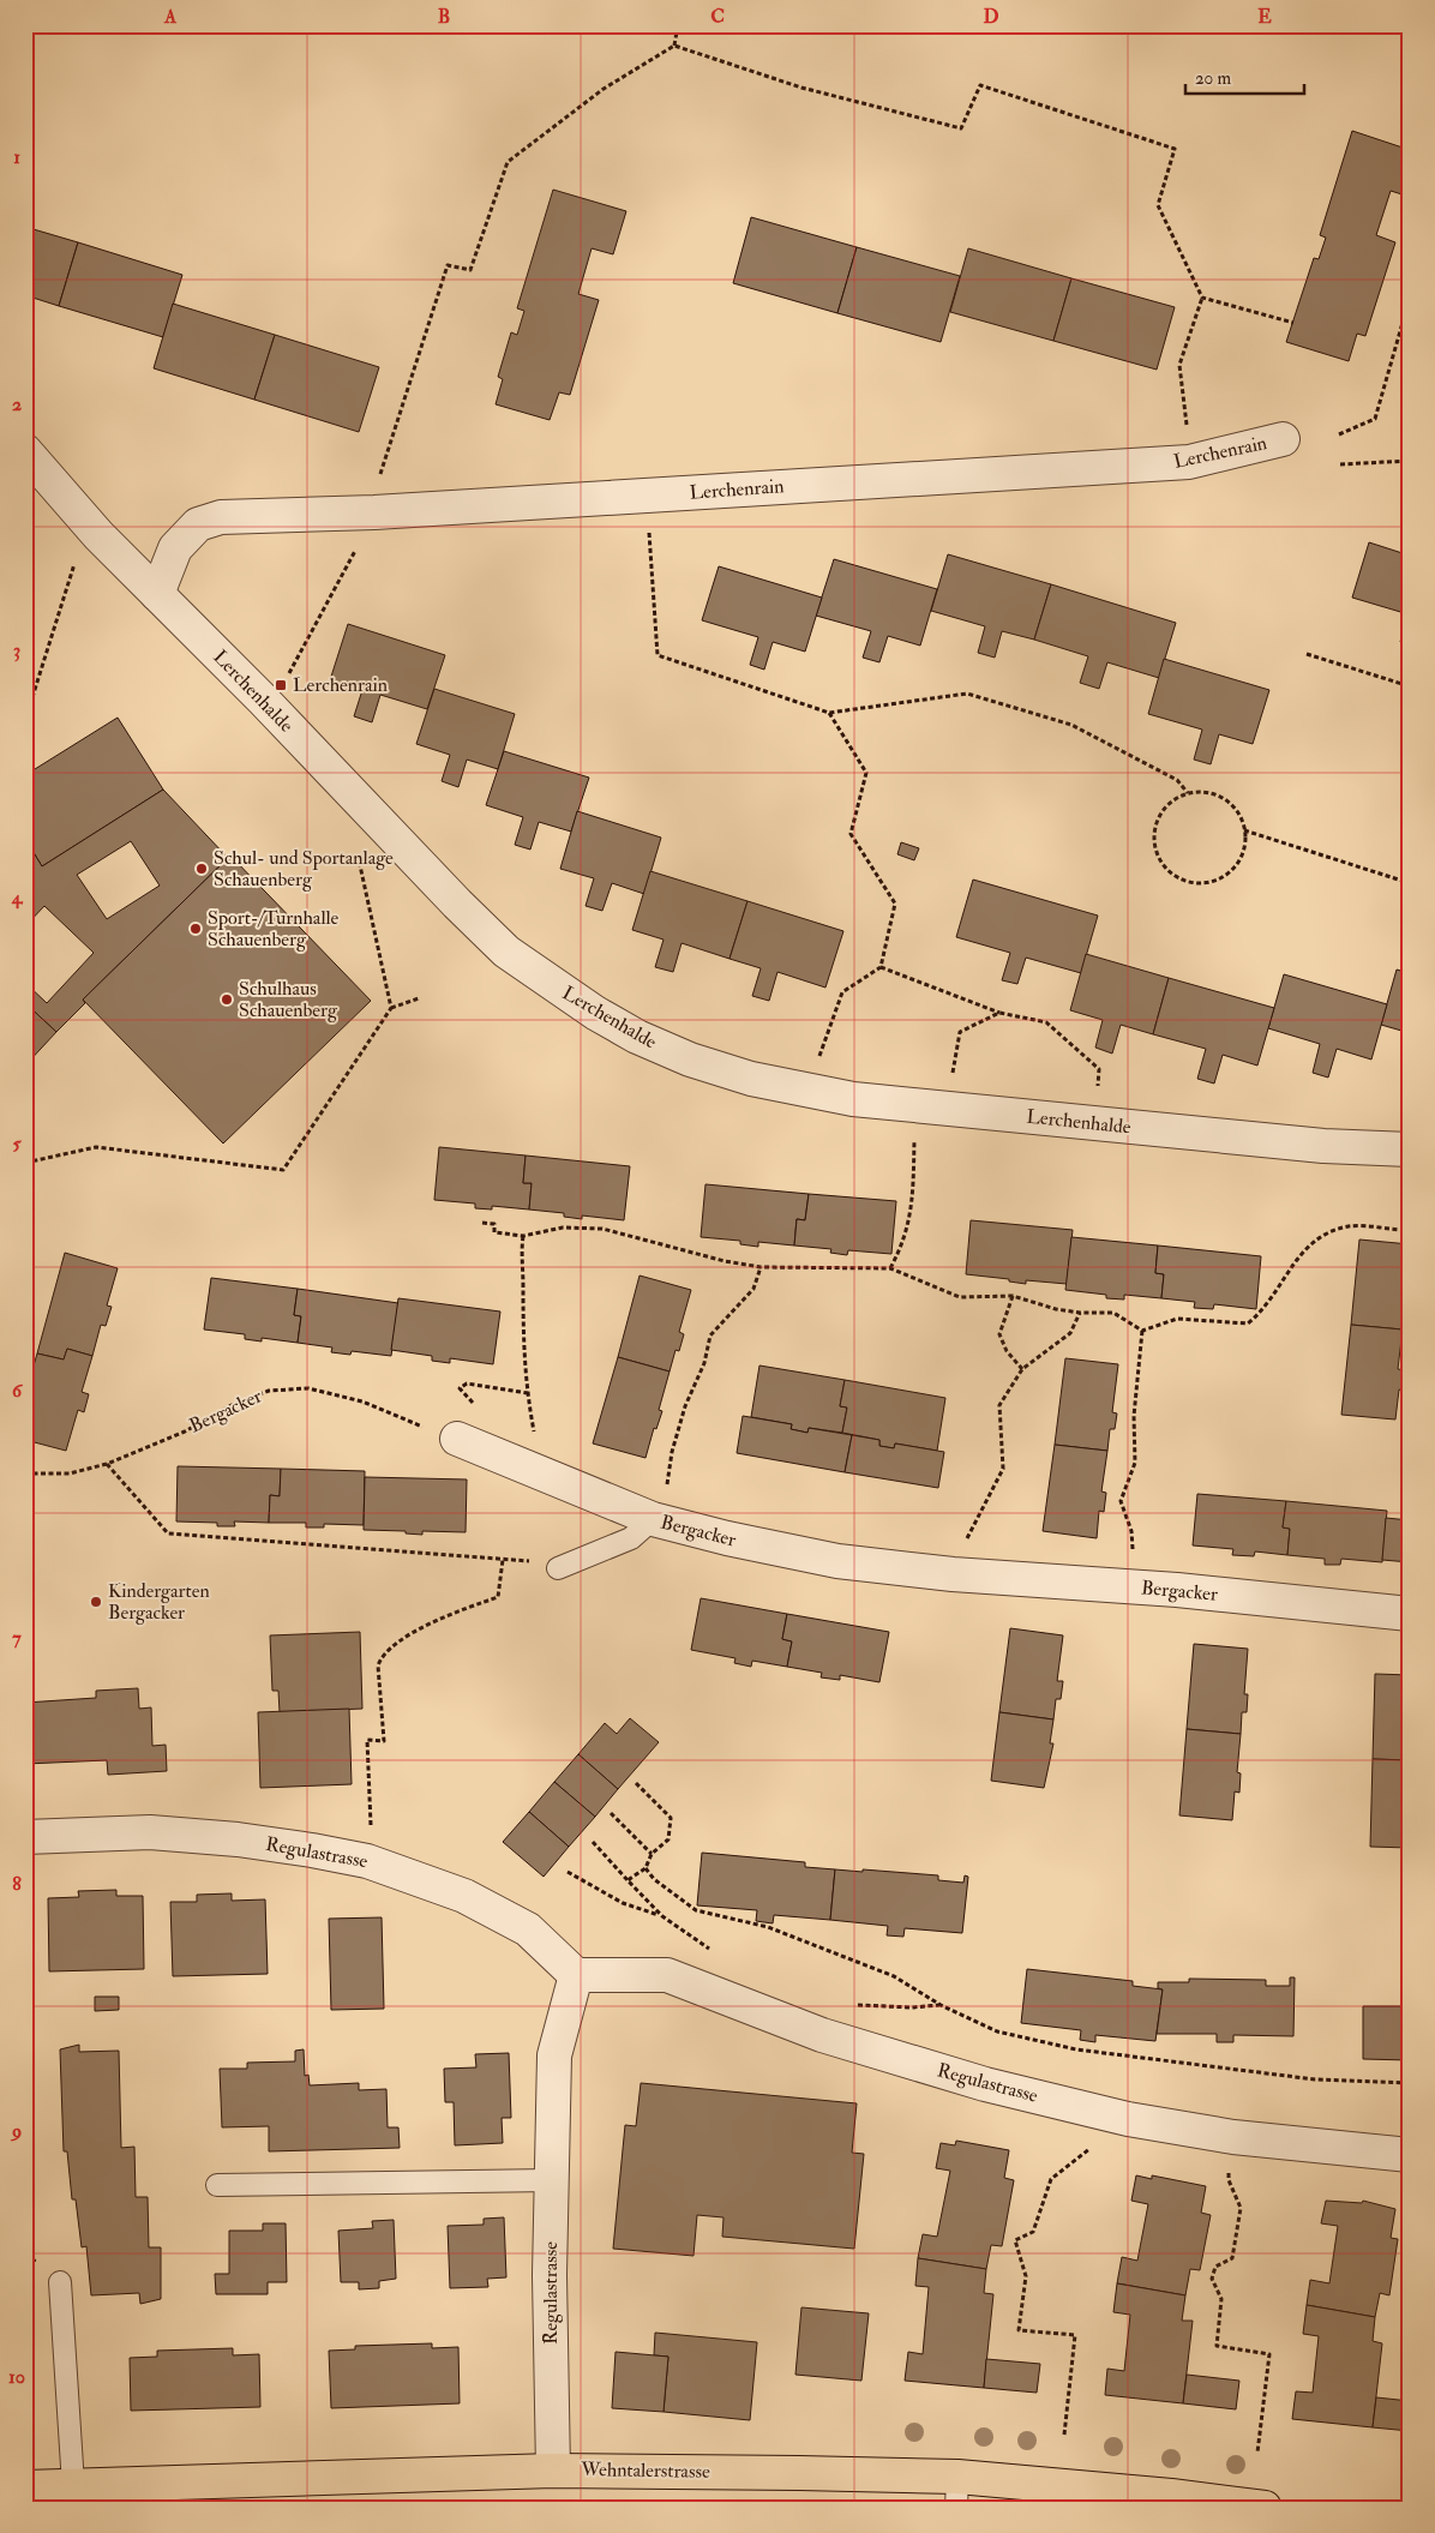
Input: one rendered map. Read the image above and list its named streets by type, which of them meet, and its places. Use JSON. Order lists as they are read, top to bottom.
{
  "streets": {
    "main road": ["Wehntalerstrasse"],
    "street": [
      "Lerchenrain",
      "Lerchenhalde",
      "Bergacker",
      "Regulastrasse"
    ]
  },
  "crossings": [
    ["Lerchenrain", "Lerchenhalde"],
    ["Regulastrasse", "Wehntalerstrasse"]
  ],
  "places": {
    "transit": ["Lerchenrain"],
    "other": [
      "Schul- und Sportanlage Schauenberg",
      "Sport-/Turnhalle Schauenberg",
      "Schulhaus Schauenberg",
      "Kindergarten Bergacker"
    ]
  },
  "scale_bar": "20 m",
  "grid": {
    "columns": [
      "A",
      "B",
      "C",
      "D",
      "E"
    ],
    "rows": [
      "1",
      "2",
      "3",
      "4",
      "5",
      "6",
      "7",
      "8",
      "9",
      "10"
    ]
  }
}
